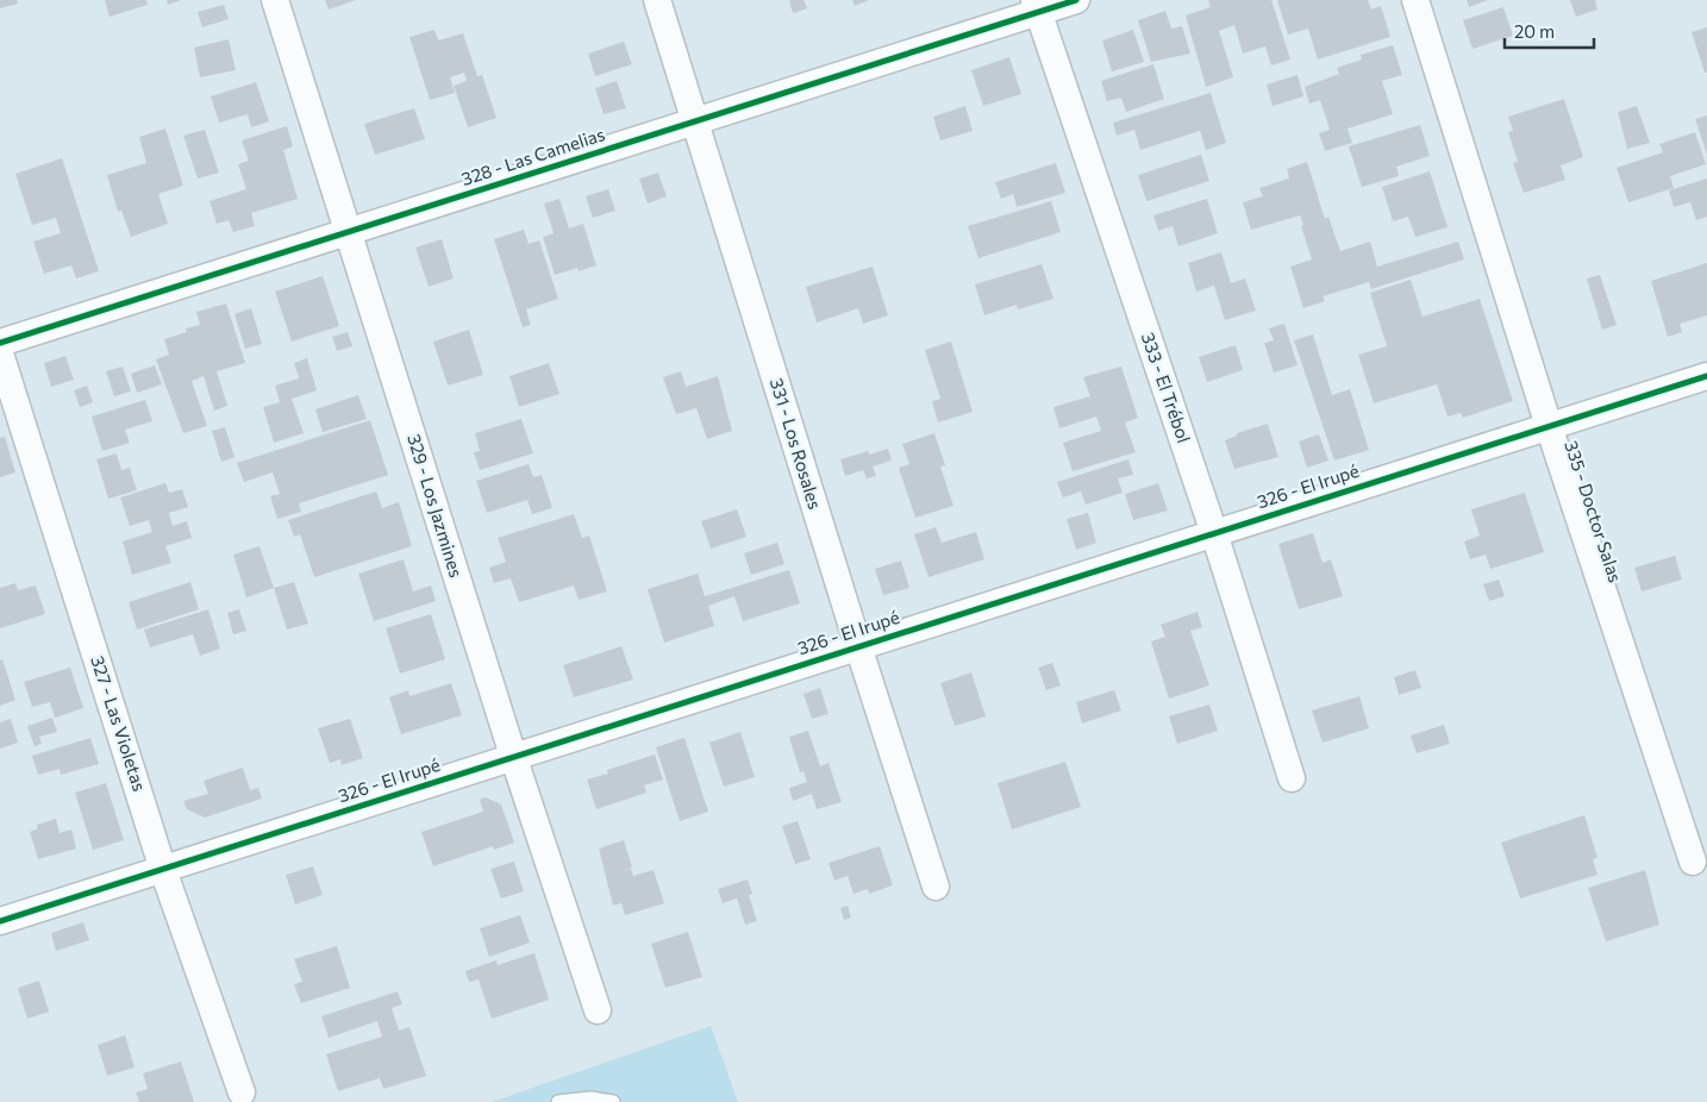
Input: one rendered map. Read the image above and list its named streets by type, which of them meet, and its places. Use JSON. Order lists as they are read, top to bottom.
{
  "streets": {
    "street": [
      "328 - Las Camelias",
      "333 - El Trébol",
      "331 - Los Rosales",
      "326 - El Irupé",
      "329 - Los Jazmines",
      "335 - Doctor Salas",
      "327 - Las Violetas"
    ]
  },
  "crossings": [
    ["328 - Las Camelias", "333 - El Trébol"],
    ["328 - Las Camelias", "331 - Los Rosales"],
    ["328 - Las Camelias", "329 - Los Jazmines"],
    ["333 - El Trébol", "326 - El Irupé"],
    ["331 - Los Rosales", "326 - El Irupé"],
    ["326 - El Irupé", "329 - Los Jazmines"],
    ["326 - El Irupé", "335 - Doctor Salas"],
    ["326 - El Irupé", "327 - Las Violetas"]
  ],
  "scale_bar": "20 m"
}
